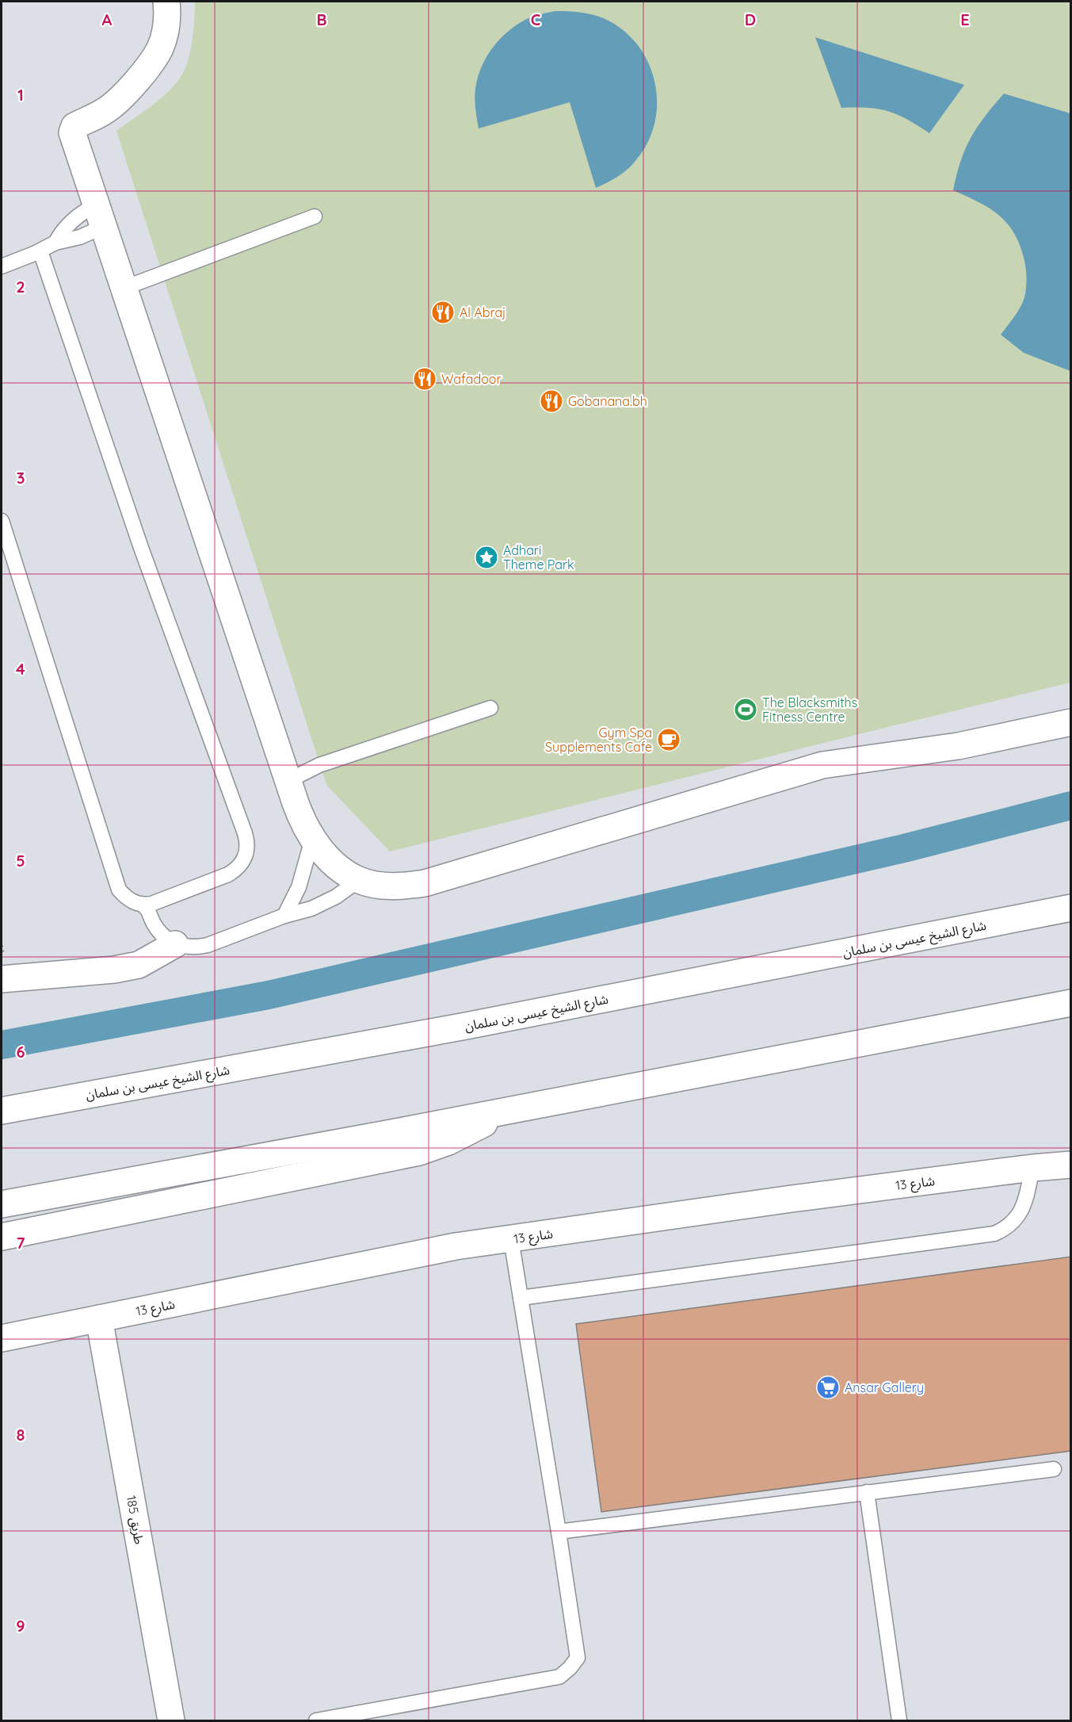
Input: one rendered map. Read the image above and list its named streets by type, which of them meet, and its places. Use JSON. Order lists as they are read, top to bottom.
{
  "streets": {
    "main road": ["شارع الشيخ عيسى بن سلمان", "شارع 13", "طريق 185"]
  },
  "crossings": [
    ["شارع 13", "طريق 185"]
  ],
  "places": {
    "restaurant": ["Al Abraj", "Wafadoor", "Gobanana.bh"],
    "place": ["Adhari Theme Park"],
    "sports": ["The Blacksmiths Fitness Centre"],
    "cafe": ["Gym Spa Supplements Cafe"],
    "supermarket": ["Ansar Gallery"]
  },
  "grid": {
    "columns": [
      "A",
      "B",
      "C",
      "D",
      "E"
    ],
    "rows": [
      "1",
      "2",
      "3",
      "4",
      "5",
      "6",
      "7",
      "8",
      "9"
    ]
  }
}
